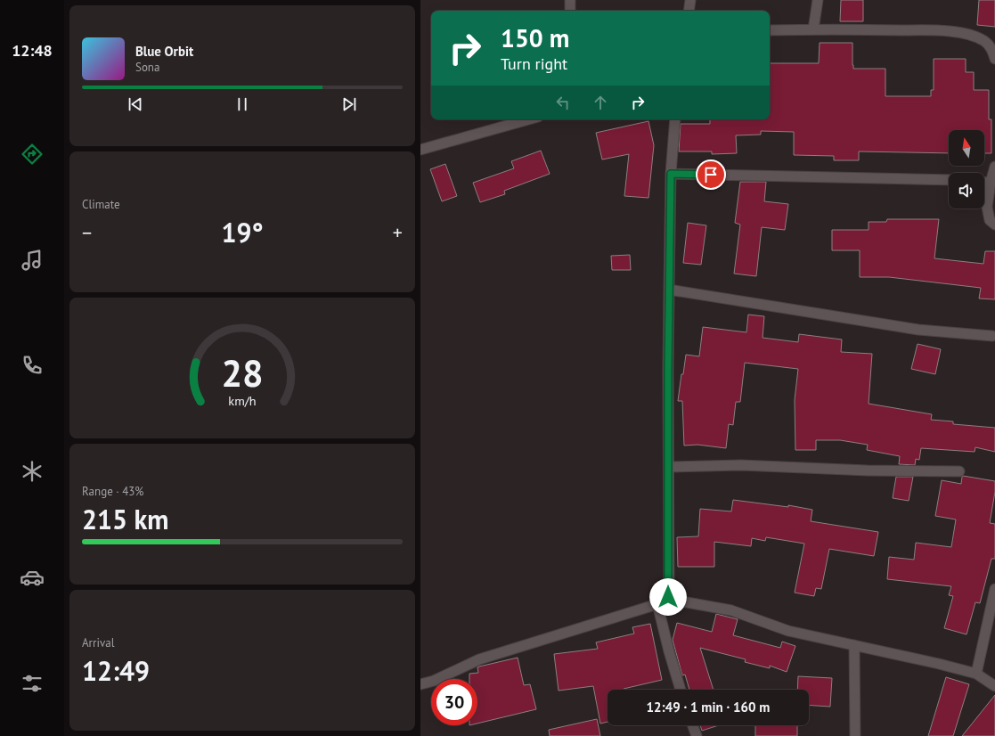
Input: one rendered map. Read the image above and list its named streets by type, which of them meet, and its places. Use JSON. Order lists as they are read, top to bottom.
{
  "north": "top",
  "page": {
    "tabs": "12:48",
    "turn": ["150 m", "Turn right"],
    "song": ["Blue Orbit", "Sona"],
    "tile": [
      "Climate",
      ["Range · 43%", "215 km"],
      ["Arrival", "12:49"]
    ],
    "heat": ["−", "19°", "+"],
    "limit": "30",
    "trip": "12:49 · 1 min · 160 m",
    "gauge": ["28", "km/h"]
  }
}
